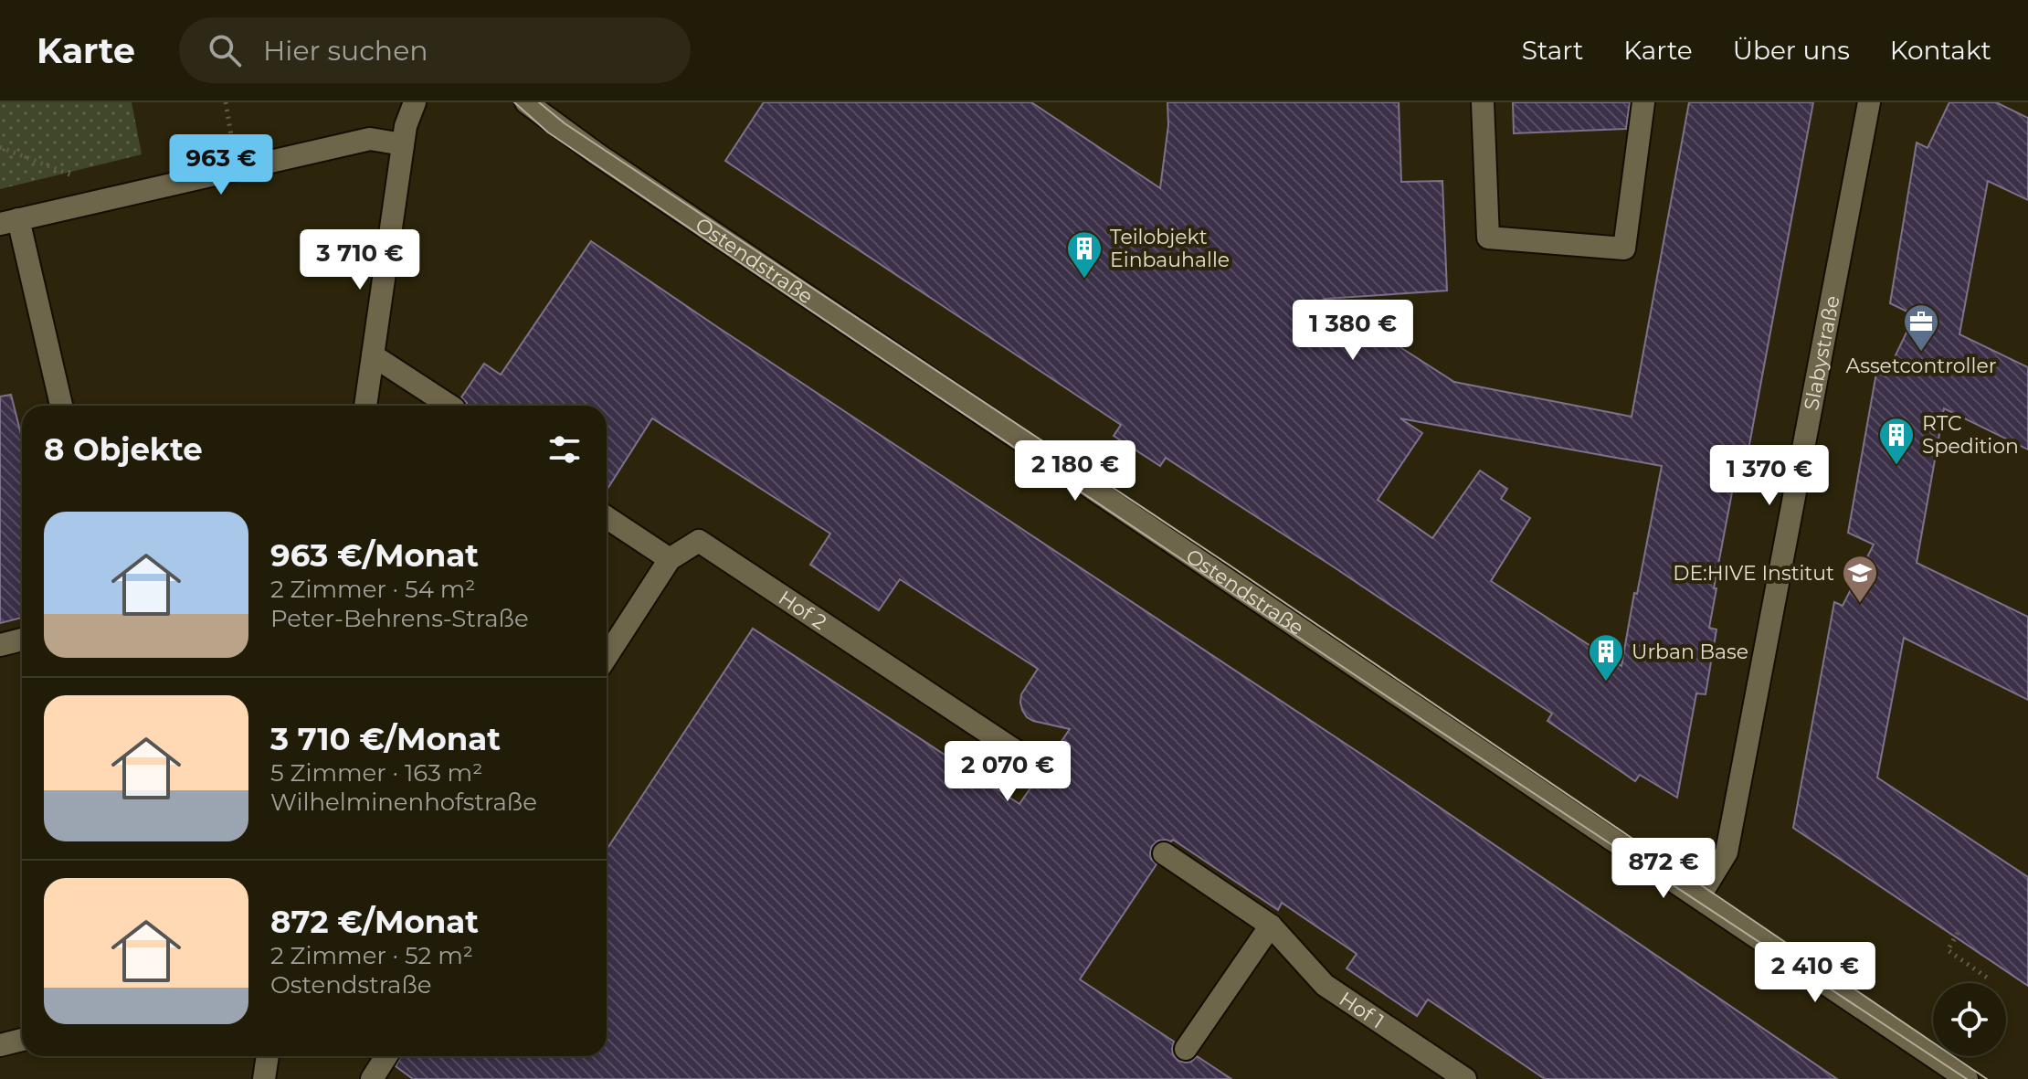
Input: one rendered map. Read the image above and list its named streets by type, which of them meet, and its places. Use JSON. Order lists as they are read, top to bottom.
{
  "streets": {
    "street": [
      "Ostendstraße",
      "Slabystraße",
      "Hof 2",
      "Hof 1"
    ]
  },
  "crossings": [
    ["Ostendstraße", "Slabystraße"]
  ],
  "places": {
    "building": ["Teilobjekt Einbauhalle", "RTC Spedition", "Urban Base"],
    "office": ["Assetcontroller"],
    "school or university": ["DE:HIVE Institut"]
  },
  "page": {
    "header": "Karte",
    "search": "Hier suchen",
    "nav": [
      "Start",
      "Karte",
      "Über uns",
      "Kontakt"
    ],
    "price": [
      "963 €",
      "3 710 €",
      "1 380 €",
      "2 180 €",
      "1 370 €",
      "2 070 €",
      "872 €",
      "2 410 €"
    ],
    "heading": "8 Objekte",
    "list": [
      {
        "name": "963 €/Monat",
        "note": "2 Zimmer · 54 m² · Peter-Behrens-Straße"
      },
      {
        "name": "3 710 €/Monat",
        "note": "5 Zimmer · 163 m² · Wilhelminenhofstraße"
      },
      {
        "name": "872 €/Monat",
        "note": "2 Zimmer · 52 m² · Ostendstraße"
      }
    ]
  }
}
